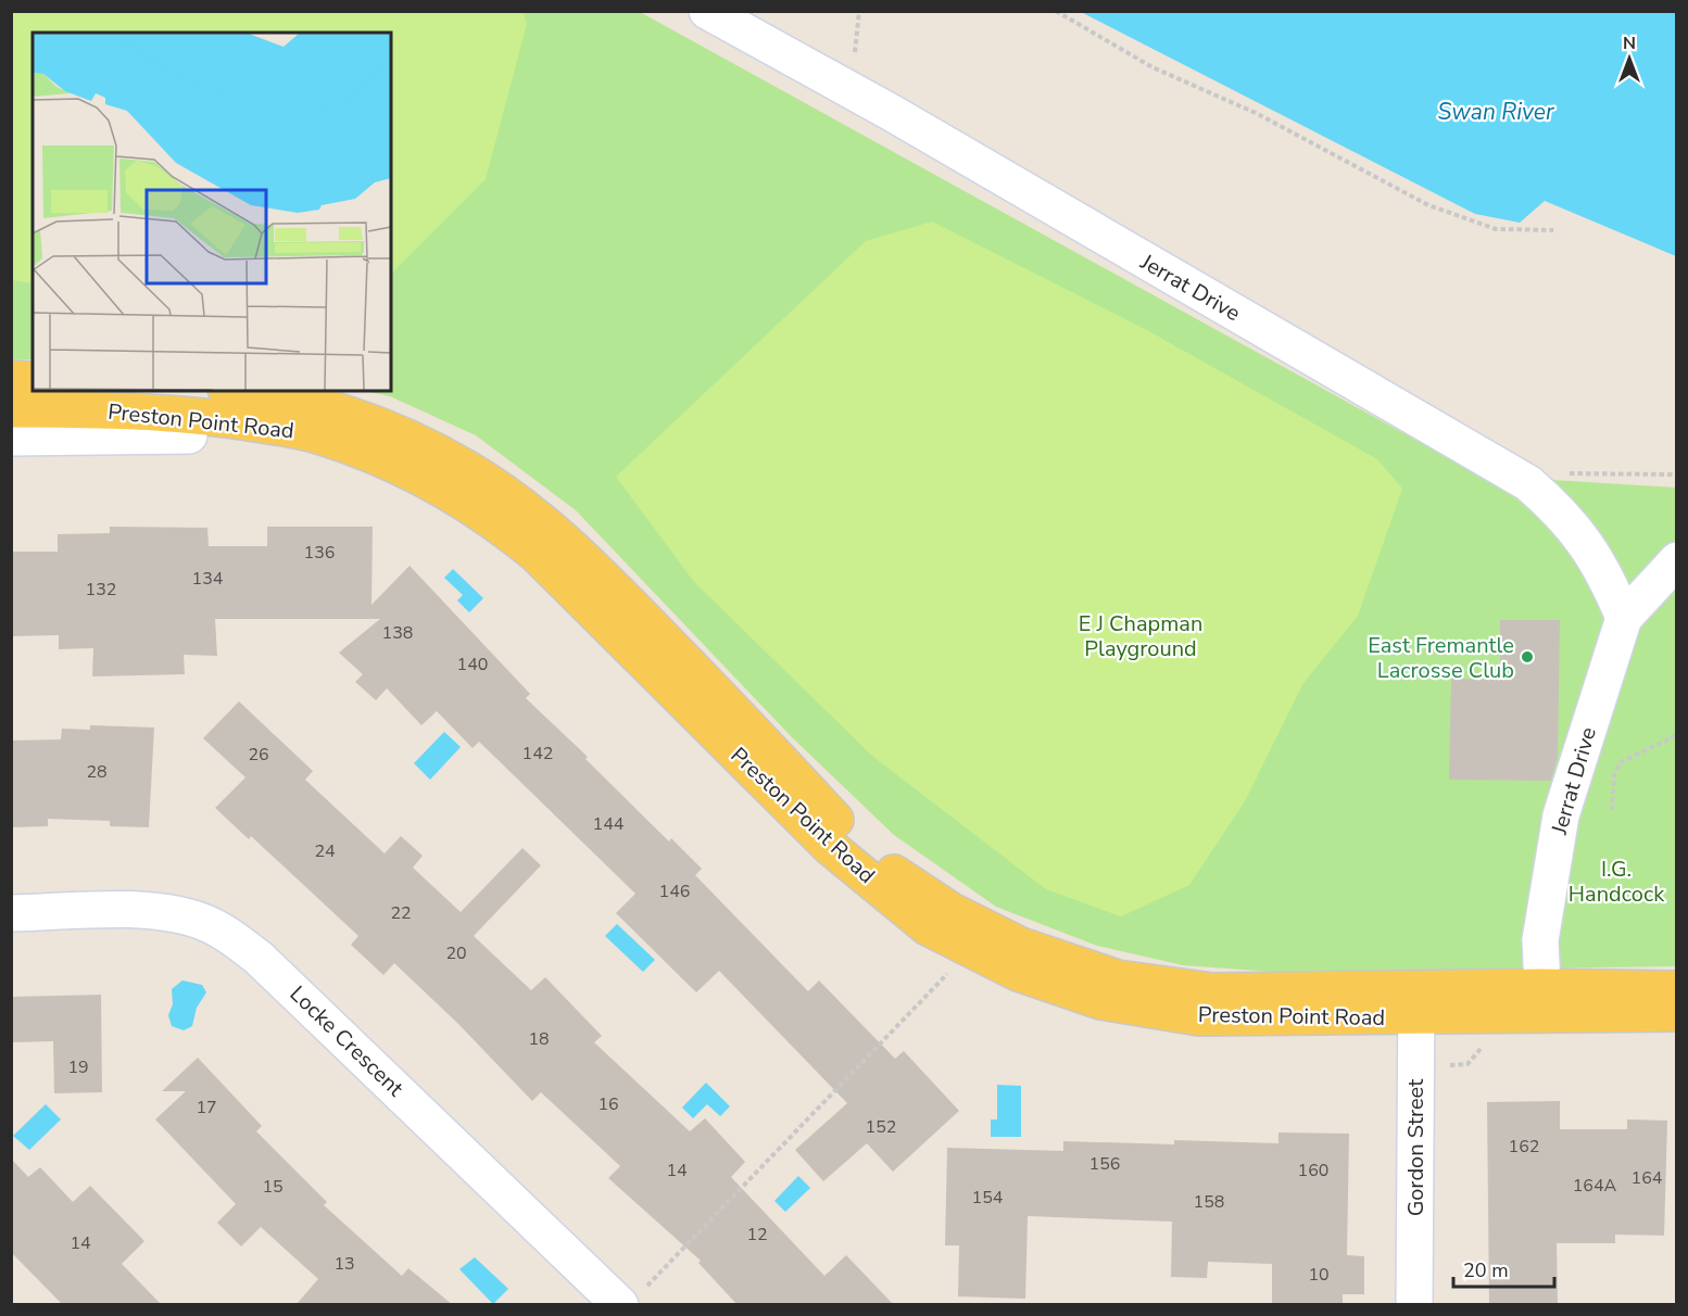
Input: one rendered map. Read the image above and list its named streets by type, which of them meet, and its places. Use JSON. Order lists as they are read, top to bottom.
{
  "streets": {
    "main road": ["Preston Point Road"],
    "street": ["Jerrat Drive", "Locke Crescent", "Gordon Street"]
  },
  "crossings": [
    ["Jerrat Drive", "Preston Point Road"],
    ["Preston Point Road", "Gordon Street"]
  ],
  "water": ["Swan River"],
  "parks": ["E J Chapman Playground", "I.G. Handcock"],
  "places": ["East Fremantle Lacrosse Club"],
  "house_numbers": [
    "136",
    "134",
    "132",
    "138",
    "140",
    "142",
    "26",
    "28",
    "144",
    "24",
    "146",
    "22",
    "20",
    "18",
    "19",
    "16",
    "17",
    "152",
    "162",
    "156",
    "14",
    "160",
    "164",
    "164A",
    "15",
    "154",
    "158",
    "12",
    "14",
    "13",
    "10"
  ],
  "scale_bar": "20 m",
  "north": "top"
}
